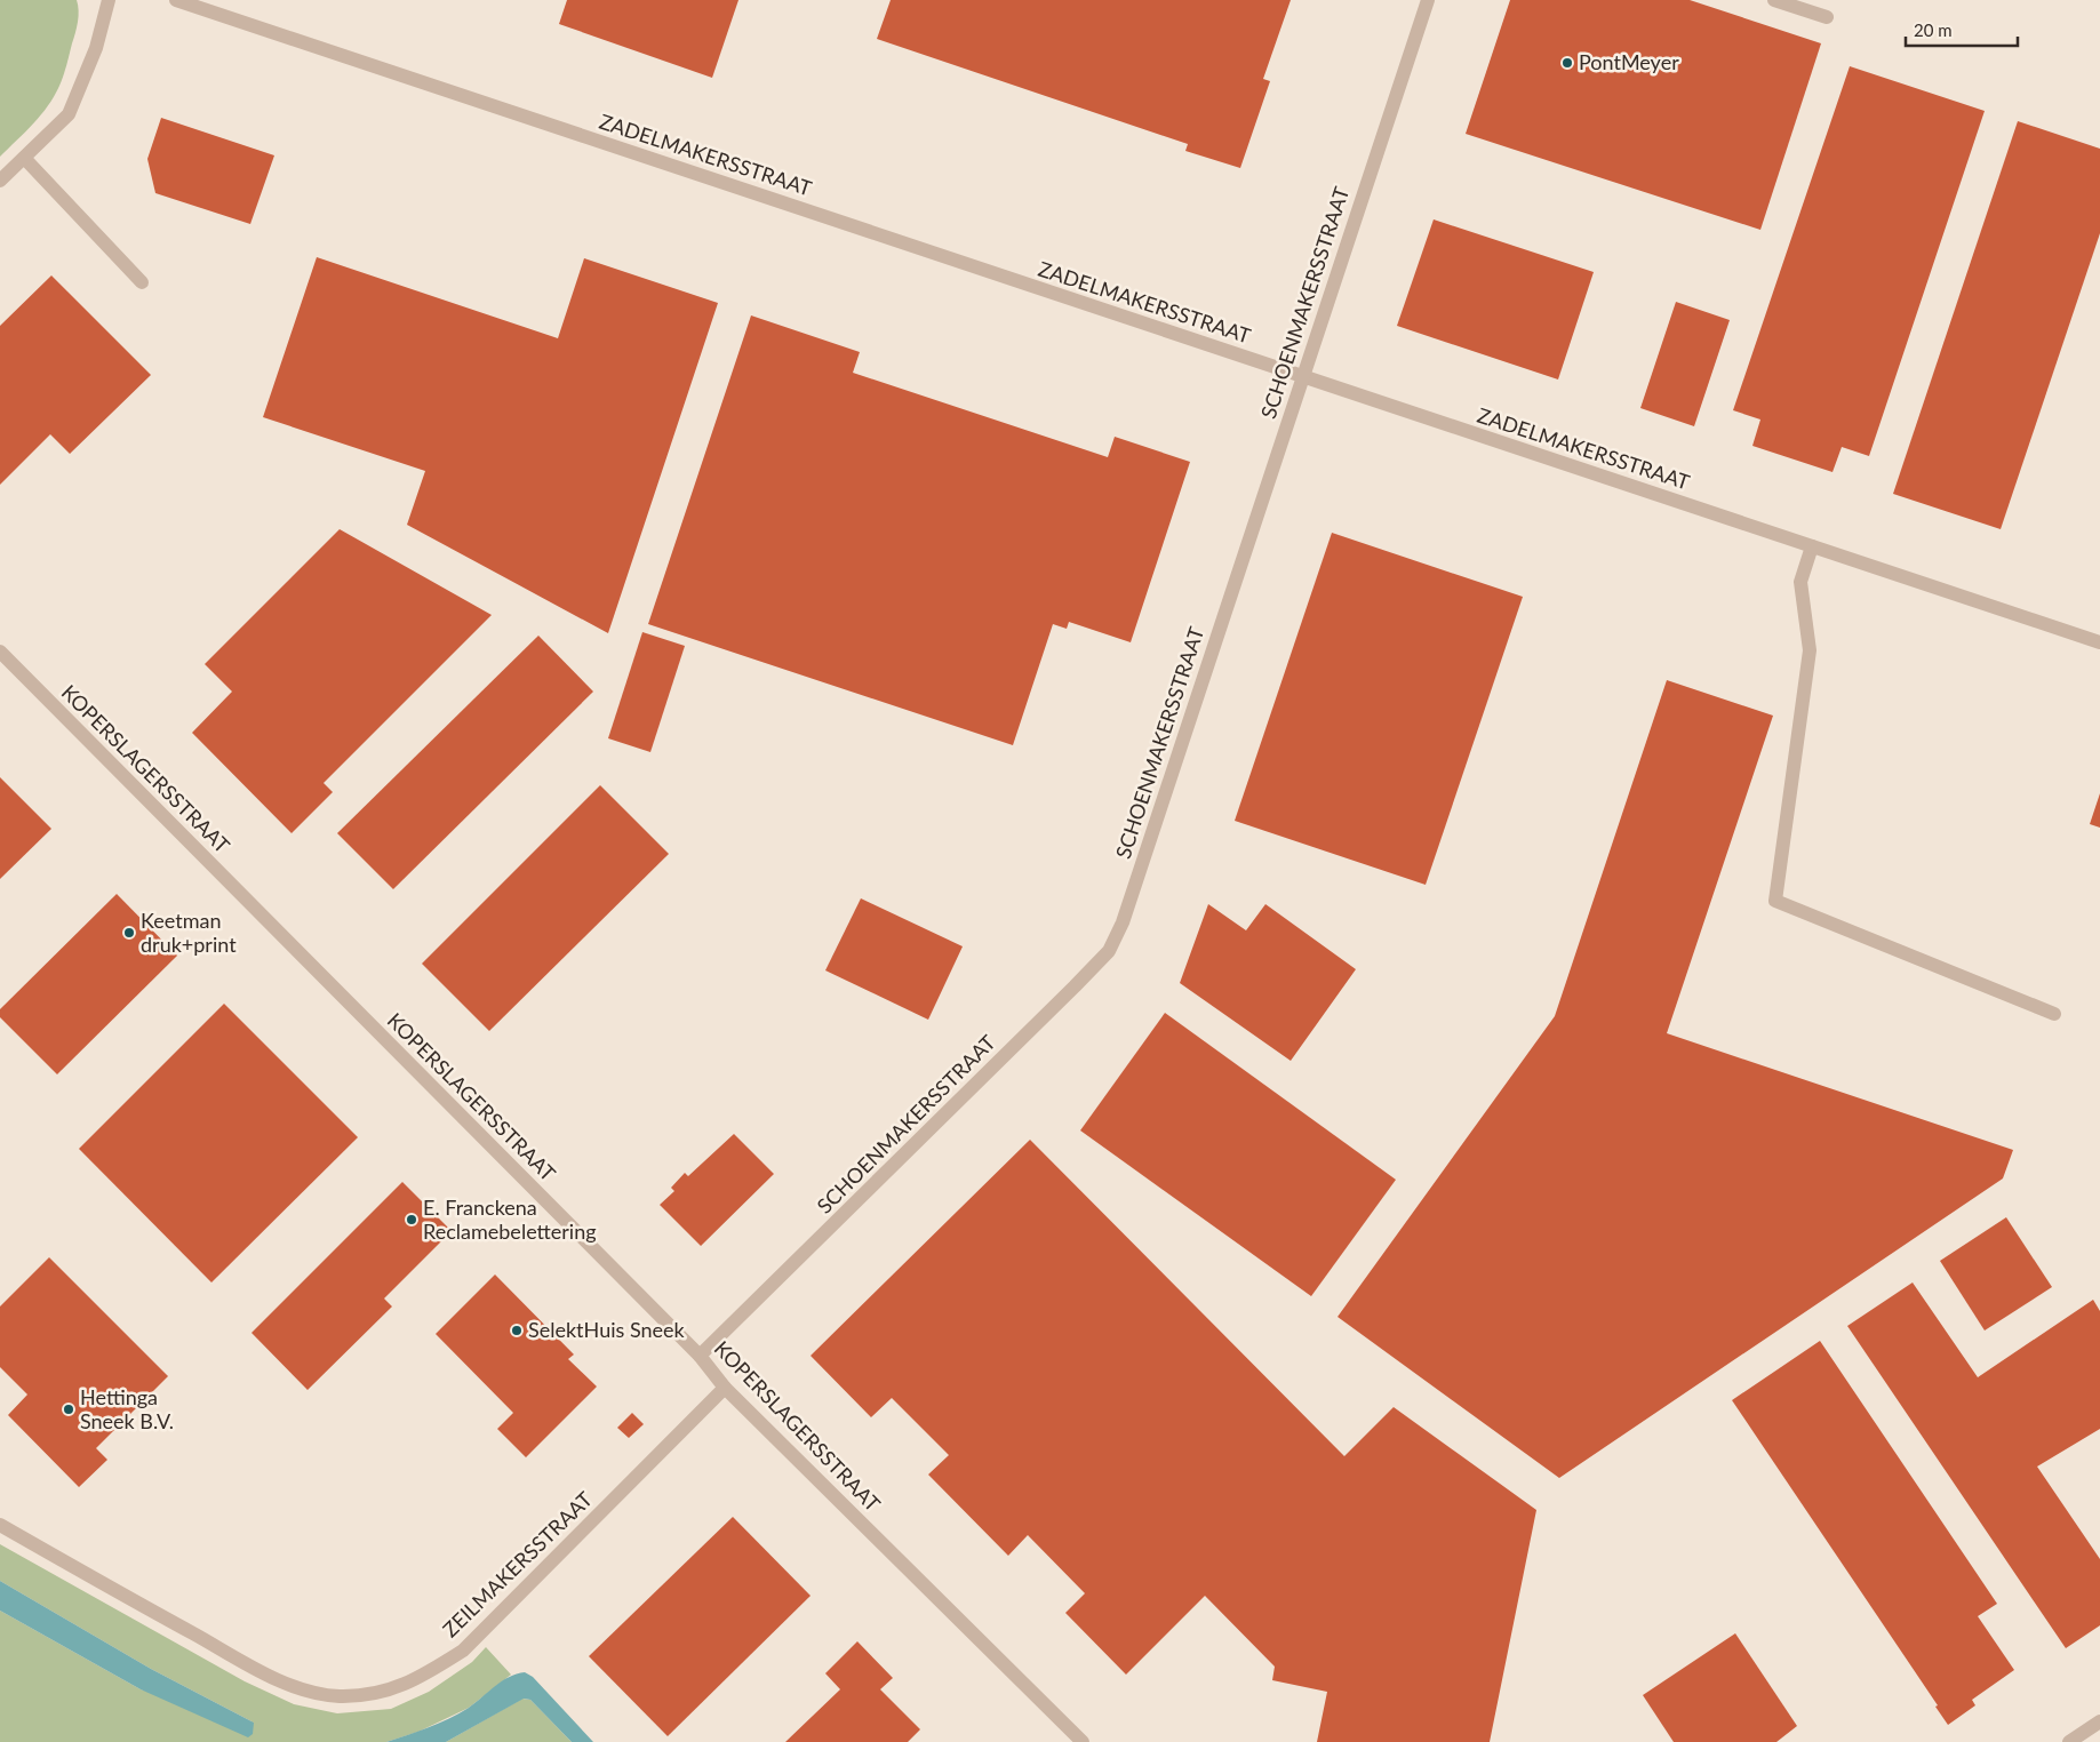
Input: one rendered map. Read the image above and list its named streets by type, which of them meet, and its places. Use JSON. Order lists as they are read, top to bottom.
{
  "streets": {
    "street": [
      "ZADELMAKERSSTRAAT",
      "SCHOENMAKERSSTRAAT",
      "KOPERSLAGERSSTRAAT",
      "ZEILMAKERSSTRAAT"
    ]
  },
  "crossings": [
    ["ZADELMAKERSSTRAAT", "SCHOENMAKERSSTRAAT"],
    ["SCHOENMAKERSSTRAAT", "KOPERSLAGERSSTRAAT"],
    ["KOPERSLAGERSSTRAAT", "ZEILMAKERSSTRAAT"]
  ],
  "places": [
    "PontMeyer",
    "Keetman druk+print",
    "E. Franckena Reclamebelettering",
    "SelektHuis Sneek",
    "Hettinga Sneek B.V."
  ],
  "scale_bar": "20 m"
}
